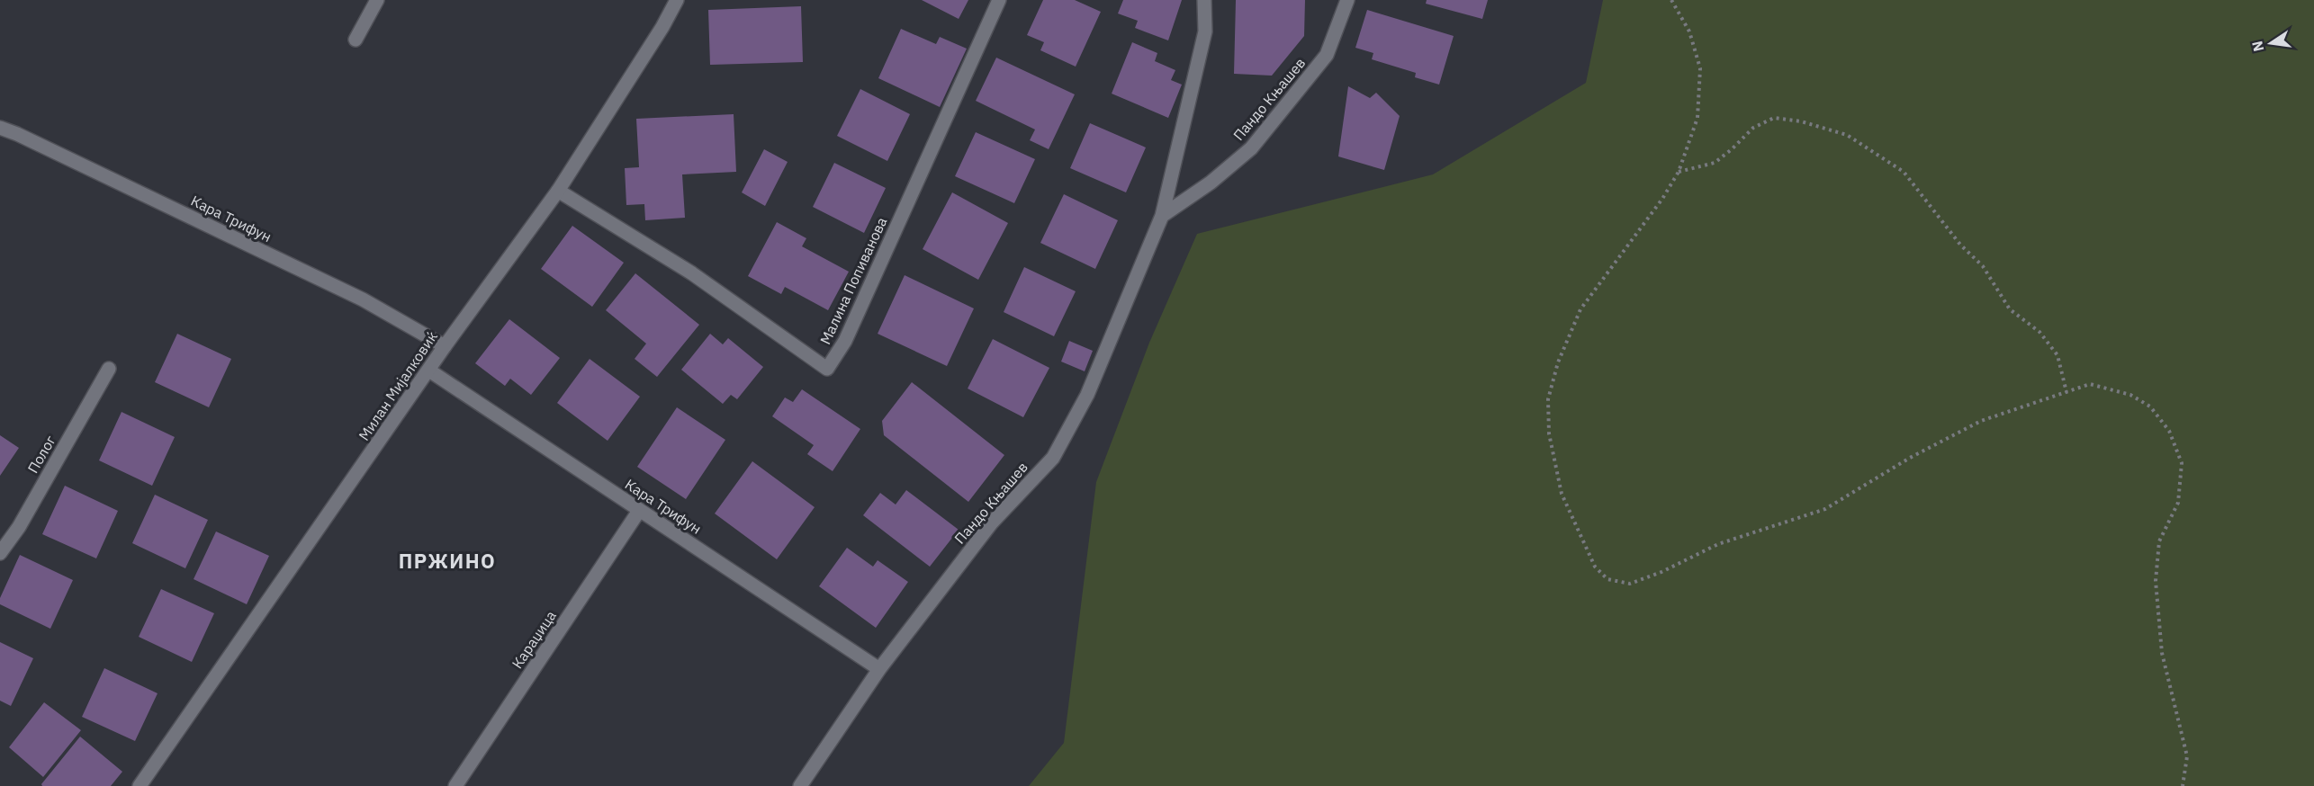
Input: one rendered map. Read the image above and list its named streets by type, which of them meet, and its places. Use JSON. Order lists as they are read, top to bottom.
{
  "streets": {
    "street": [
      "Пандо Књашев",
      "Кара Трифун",
      "Малина Попиванова",
      "Милан Мијалковиќ",
      "Полог",
      "Караџица"
    ]
  },
  "crossings": [
    ["Пандо Књашев", "Кара Трифун"],
    ["Кара Трифун", "Милан Мијалковиќ"],
    ["Кара Трифун", "Караџица"],
    ["Малина Попиванова", "Милан Мијалковиќ"]
  ],
  "districts": ["ПРЖИНО"],
  "north": "left"
}
